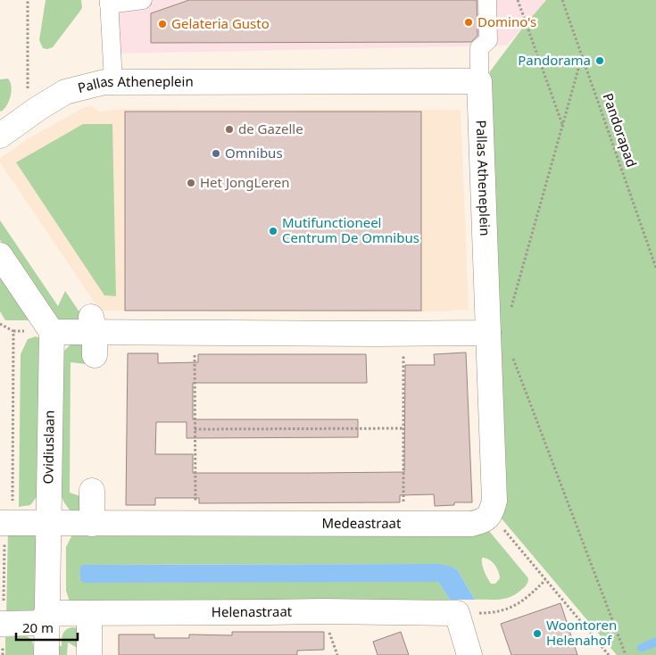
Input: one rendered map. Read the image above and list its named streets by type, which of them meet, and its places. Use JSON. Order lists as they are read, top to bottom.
{
  "streets": {
    "street": [
      "Pallas Atheneplein",
      "Ovidiuslaan",
      "Medeastraat",
      "Helenastraat"
    ],
    "path": ["Pandorapad"]
  },
  "crossings": [
    ["Ovidiuslaan", "Medeastraat"],
    ["Ovidiuslaan", "Helenastraat"]
  ],
  "places": [
    "Domino's",
    "Gelateria Gusto",
    "Pandorama",
    "de Gazelle",
    "Omnibus",
    "Het JongLeren",
    "Mutifunctioneel Centrum De Omnibus",
    "Woontoren Helenahof"
  ],
  "scale_bar": "20 m"
}
